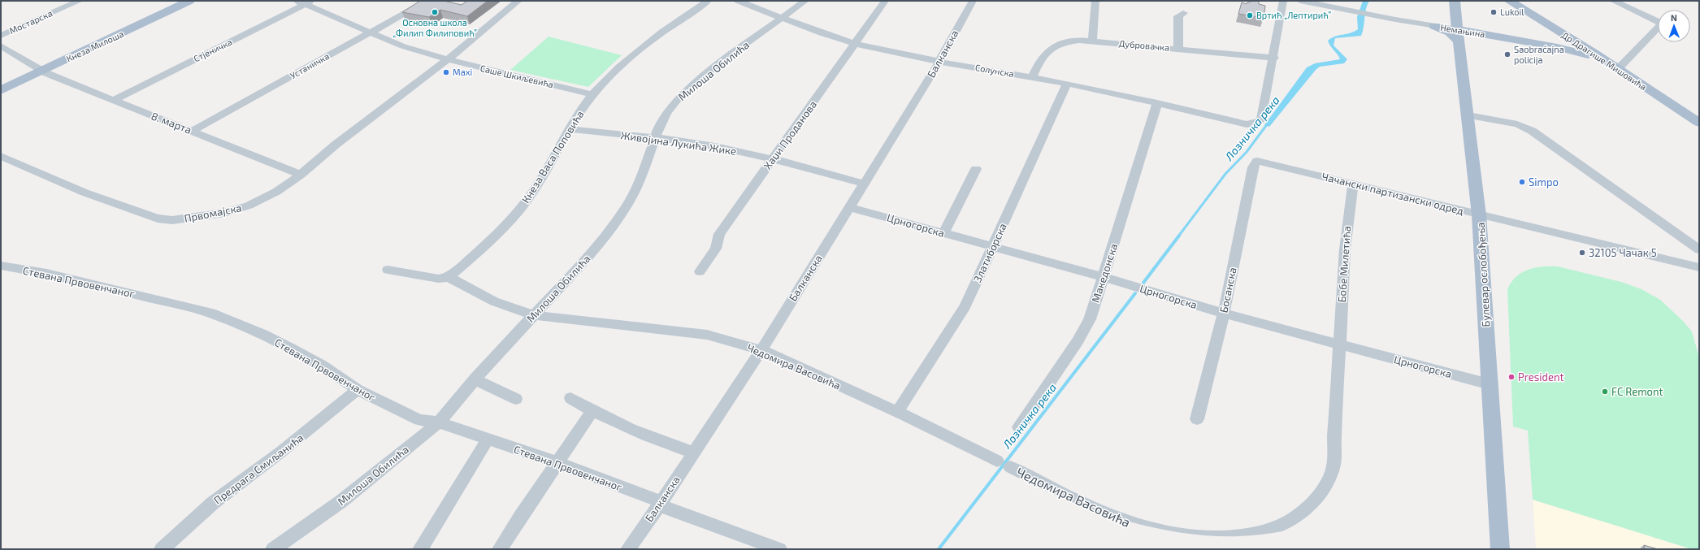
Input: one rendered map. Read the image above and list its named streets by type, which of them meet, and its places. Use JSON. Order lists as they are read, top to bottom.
{
  "streets": {
    "main road": [
      "Немањина",
      "Кнеза Милоша",
      "Др Драгише Мишовића",
      "Булевар ослобођења"
    ],
    "street": [
      "Мостарска",
      "Дубровачка",
      "Стјеничка",
      "Балканска",
      "Устаничка",
      "Милоша Обилића",
      "Солунска",
      "Саше Шкиљевића",
      "8. марта",
      "Хаџи Проданова",
      "Живојина Лукића Жике",
      "Кнеза Васа Поповића",
      "Чачански партизански одред",
      "Првомајска",
      "Црногорска",
      "Златиборска",
      "Бобе Милетића",
      "Македонска",
      "Стевана Првовенчаног",
      "Босанска",
      "Чедомира Васовића",
      "Предрага Смиљанића"
    ]
  },
  "crossings": [
    ["Немањина", "Др Драгише Мишовића"],
    ["Немањина", "Булевар ослобођења"],
    ["Дубровачка", "Солунска"],
    ["Кнеза Милоша", "8. марта"],
    ["Стјеничка", "Саше Шкиљевића"],
    ["Стјеничка", "8. марта"],
    ["Балканска", "Солунска"],
    ["Балканска", "Живојина Лукића Жике"],
    ["Балканска", "Црногорска"],
    ["Балканска", "Стевана Првовенчаног"],
    ["Балканска", "Чедомира Васовића"],
    ["Устаничка", "Саше Шкиљевића"],
    ["Устаничка", "8. марта"],
    ["Милоша Обилића", "Солунска"],
    ["Милоша Обилића", "Живојина Лукића Жике"],
    ["Милоша Обилића", "Стевана Првовенчаног"],
    ["Милоша Обилића", "Чедомира Васовића"],
    ["Солунска", "Хаџи Проданова"],
    ["Солунска", "Златиборска"],
    ["Солунска", "Македонска"],
    ["Саше Шкиљевића", "Кнеза Васа Поповића"],
    ["Саше Шкиљевића", "Првомајска"],
    ["8. марта", "Првомајска"],
    ["Хаџи Проданова", "Живојина Лукића Жике"],
    ["Живојина Лукића Жике", "Кнеза Васа Поповића"],
    ["Кнеза Васа Поповића", "Чедомира Васовића"],
    ["Чачански партизански одред", "Бобе Милетића"],
    ["Чачански партизански одред", "Булевар ослобођења"],
    ["Чачански партизански одред", "Босанска"],
    ["Црногорска", "Златиборска"],
    ["Црногорска", "Бобе Милетића"],
    ["Црногорска", "Македонска"],
    ["Црногорска", "Булевар ослобођења"],
    ["Црногорска", "Босанска"],
    ["Црногорска", "Чедомира Васовића"],
    ["Златиборска", "Чедомира Васовића"],
    ["Бобе Милетића", "Чедомира Васовића"],
    ["Стевана Првовенчаног", "Предрага Смиљанића"]
  ],
  "water": ["Лозничка река"],
  "places": [
    "Основна школа „Филип Филиповић”",
    "Lukoil",
    "Вртић „Лептирић”",
    "Saobraćajna policija",
    "Maxi",
    "Simpo",
    "32105 Чачак 5",
    "President",
    "FC Remont"
  ],
  "north": "top"
}
